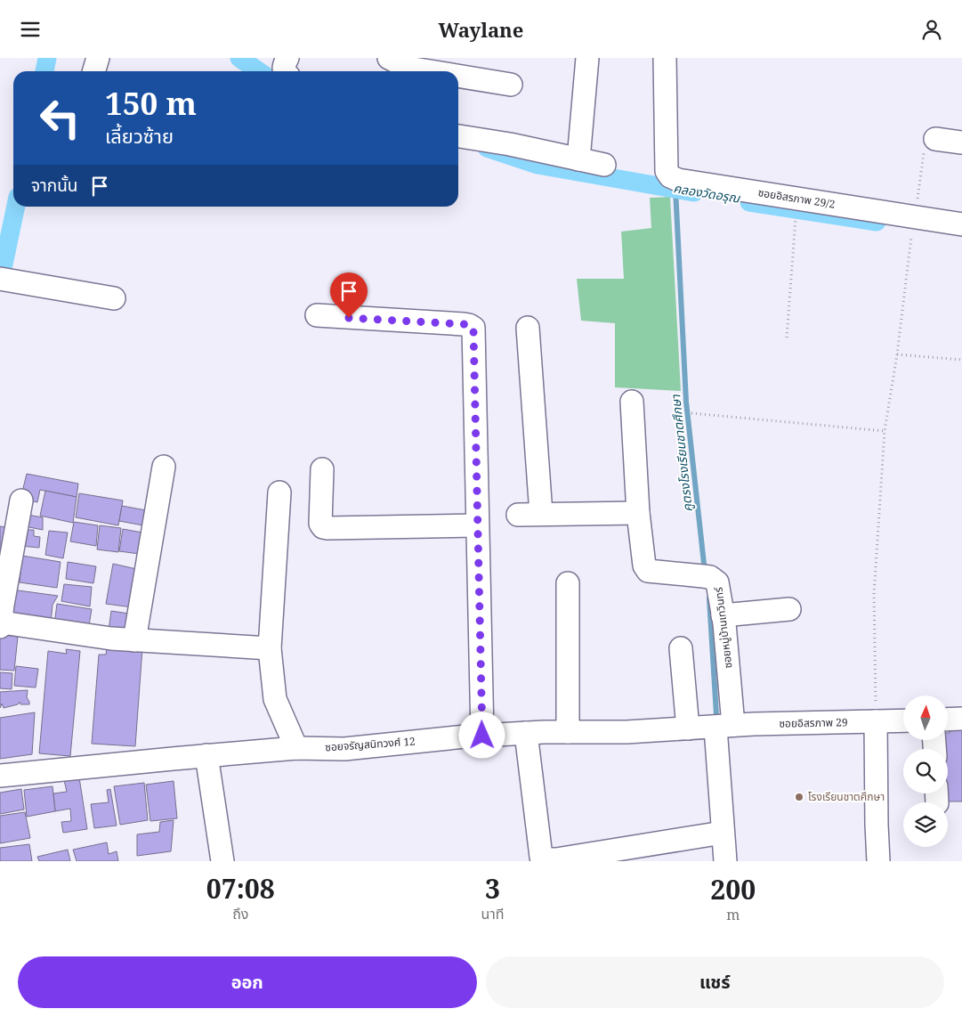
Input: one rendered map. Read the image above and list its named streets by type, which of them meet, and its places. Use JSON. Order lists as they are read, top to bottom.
{
  "streets": {
    "street": [
      "ซอยอิสรภาพ 29/2",
      "ซอยหมู่บ้านเทวินทร์",
      "ซอยอิสรภาพ 29",
      "ซอยจรัญสนิทวงศ์ 12"
    ]
  },
  "crossings": [
    ["ซอยหมู่บ้านเทวินทร์", "ซอยอิสรภาพ 29"],
    ["ซอยหมู่บ้านเทวินทร์", "ซอยจรัญสนิทวงศ์ 12"],
    ["ซอยอิสรภาพ 29", "ซอยจรัญสนิทวงศ์ 12"]
  ],
  "water": ["คลองวัดอรุณ", "คูตรงโรงเรียนชาตศึกษา"],
  "places": ["โรงเรียนชาตศึกษา"],
  "north": "top",
  "page": {
    "header": "Waylane",
    "turn": ["150 m", "เลี้ยวซ้าย"],
    "then": "จากนั้น",
    "eta": [
      "07:08",
      "ถึง",
      "3",
      "นาที",
      "200",
      "m"
    ],
    "buttons": ["ออก", "แชร์"]
  }
}
